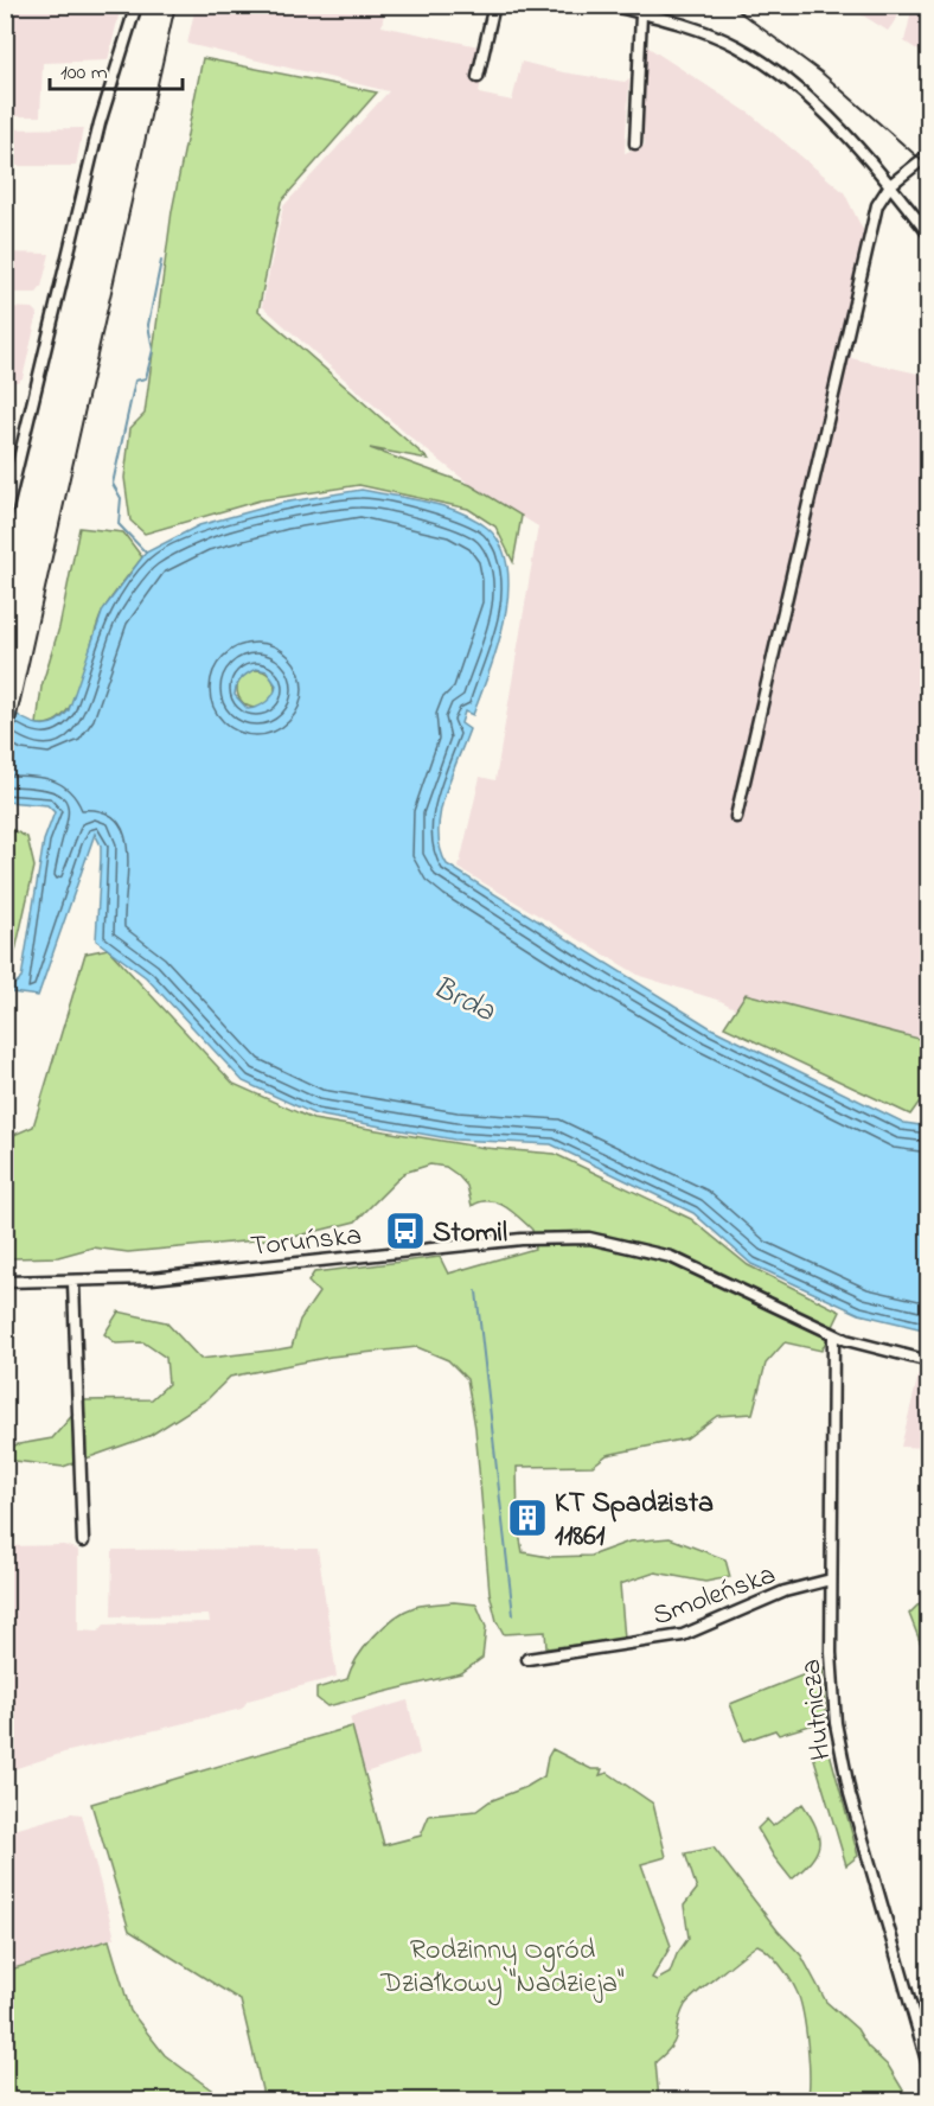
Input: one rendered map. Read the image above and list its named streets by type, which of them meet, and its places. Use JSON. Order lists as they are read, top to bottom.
{
  "streets": {
    "street": ["Toruńska", "Smoleńska", "Hutnicza"]
  },
  "crossings": [
    ["Toruńska", "Hutnicza"],
    ["Smoleńska", "Hutnicza"]
  ],
  "water": ["Brda"],
  "parks": ["Rodzinny Ogród Działkowy \"Nadzieja\""],
  "places": {
    "bus stop": ["Stomil"],
    "building": ["KT Spadzista 11861"]
  },
  "scale_bar": "100 m"
}
